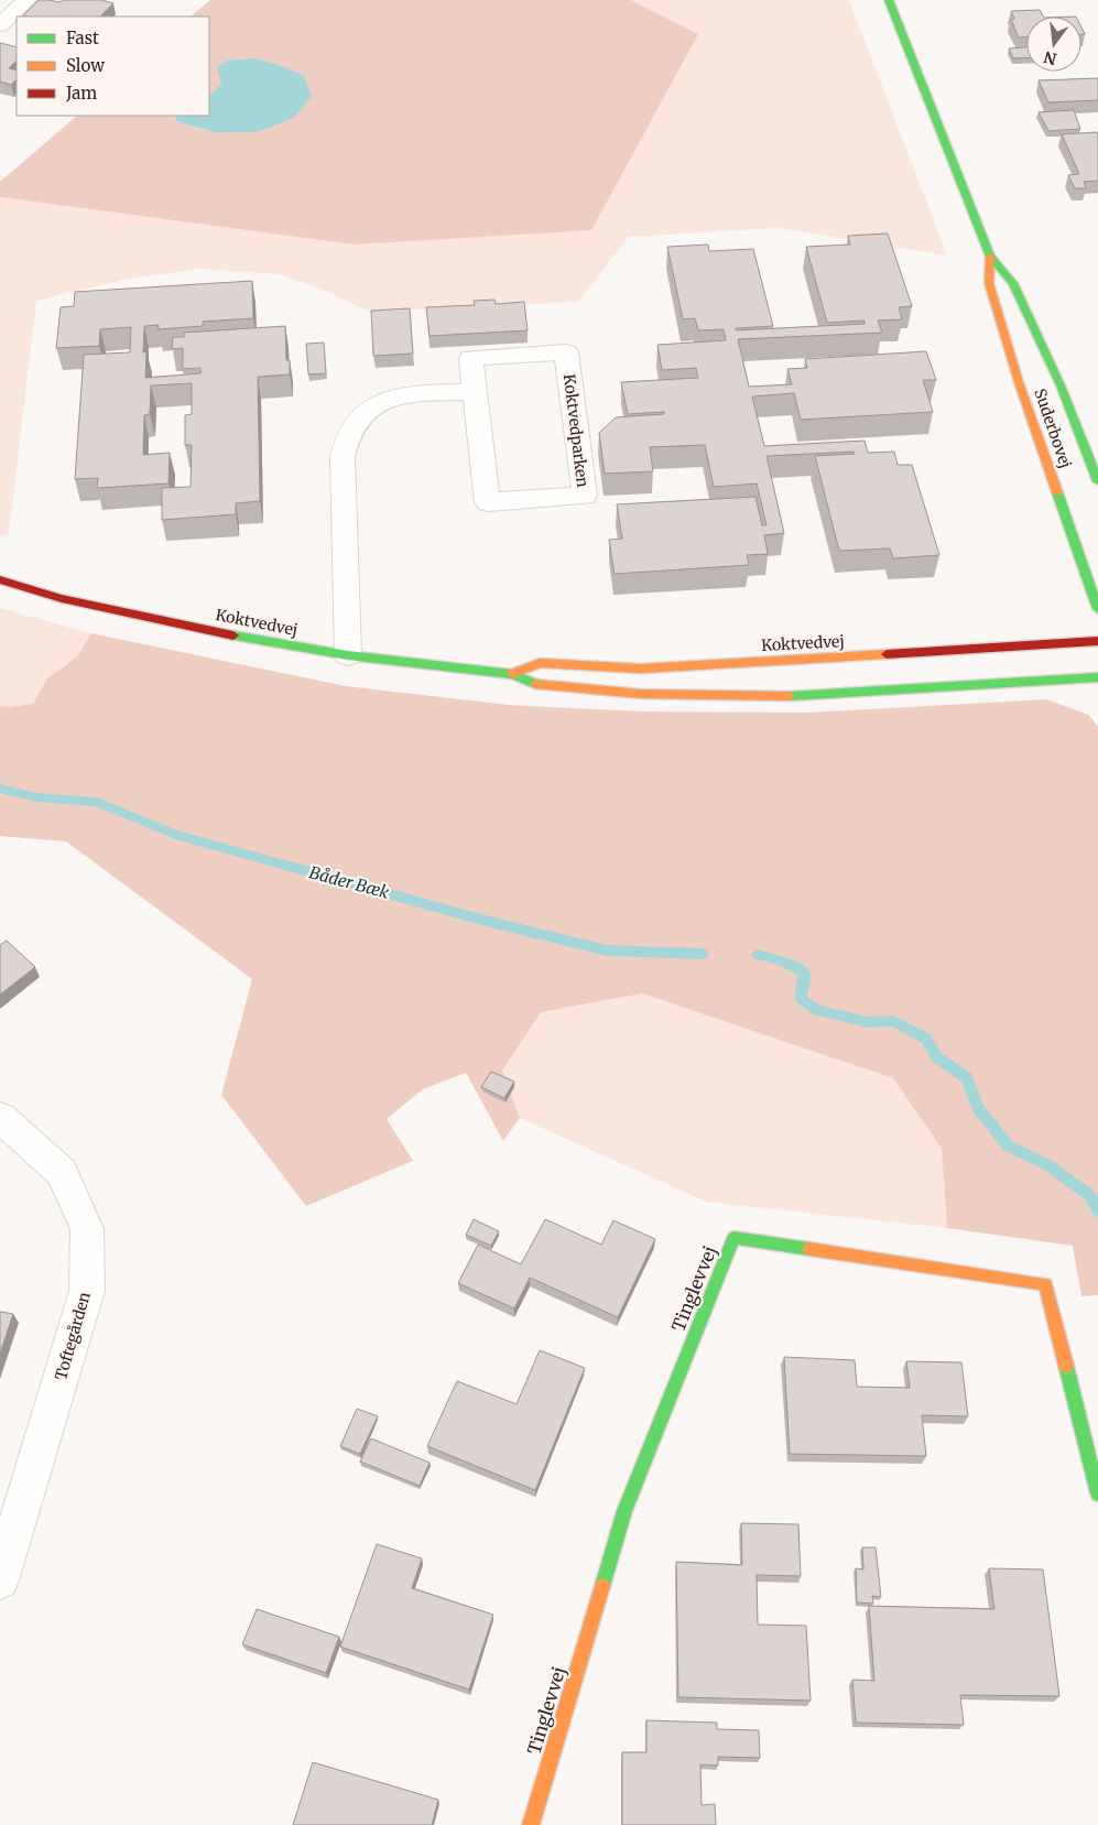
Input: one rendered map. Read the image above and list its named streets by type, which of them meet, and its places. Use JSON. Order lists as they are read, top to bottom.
{
  "streets": {
    "street": [
      "Suderbovej",
      "Koktvedparken",
      "Koktvedvej",
      "Tinglevvej",
      "Toftegården"
    ]
  },
  "water": ["Båder Bæk"],
  "legend": ["Fast", "Slow", "Jam"],
  "north": "bottom"
}
